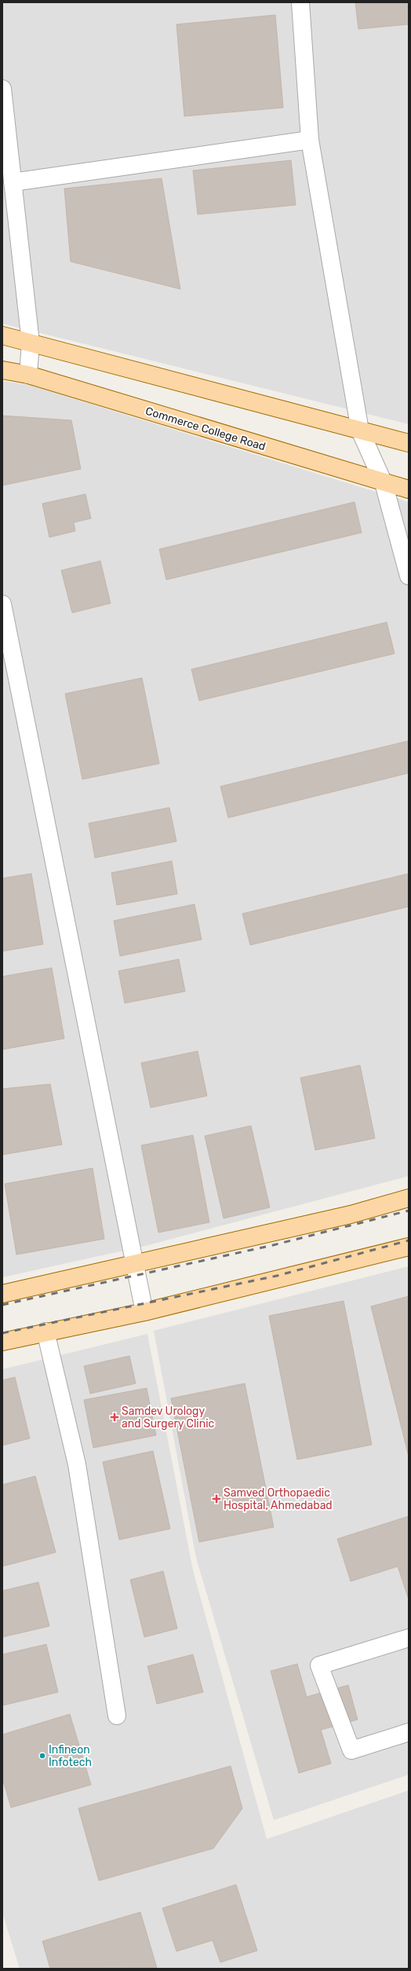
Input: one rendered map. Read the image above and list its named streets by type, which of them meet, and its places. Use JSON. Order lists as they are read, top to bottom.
{
  "streets": {
    "main road": ["Commerce College Road"]
  },
  "places": {
    "health": ["Samdev Urology and Surgery Clinic", "Samved Orthopaedic Hospital, Ahmedabad"],
    "other": ["Infineon Infotech"]
  }
}
